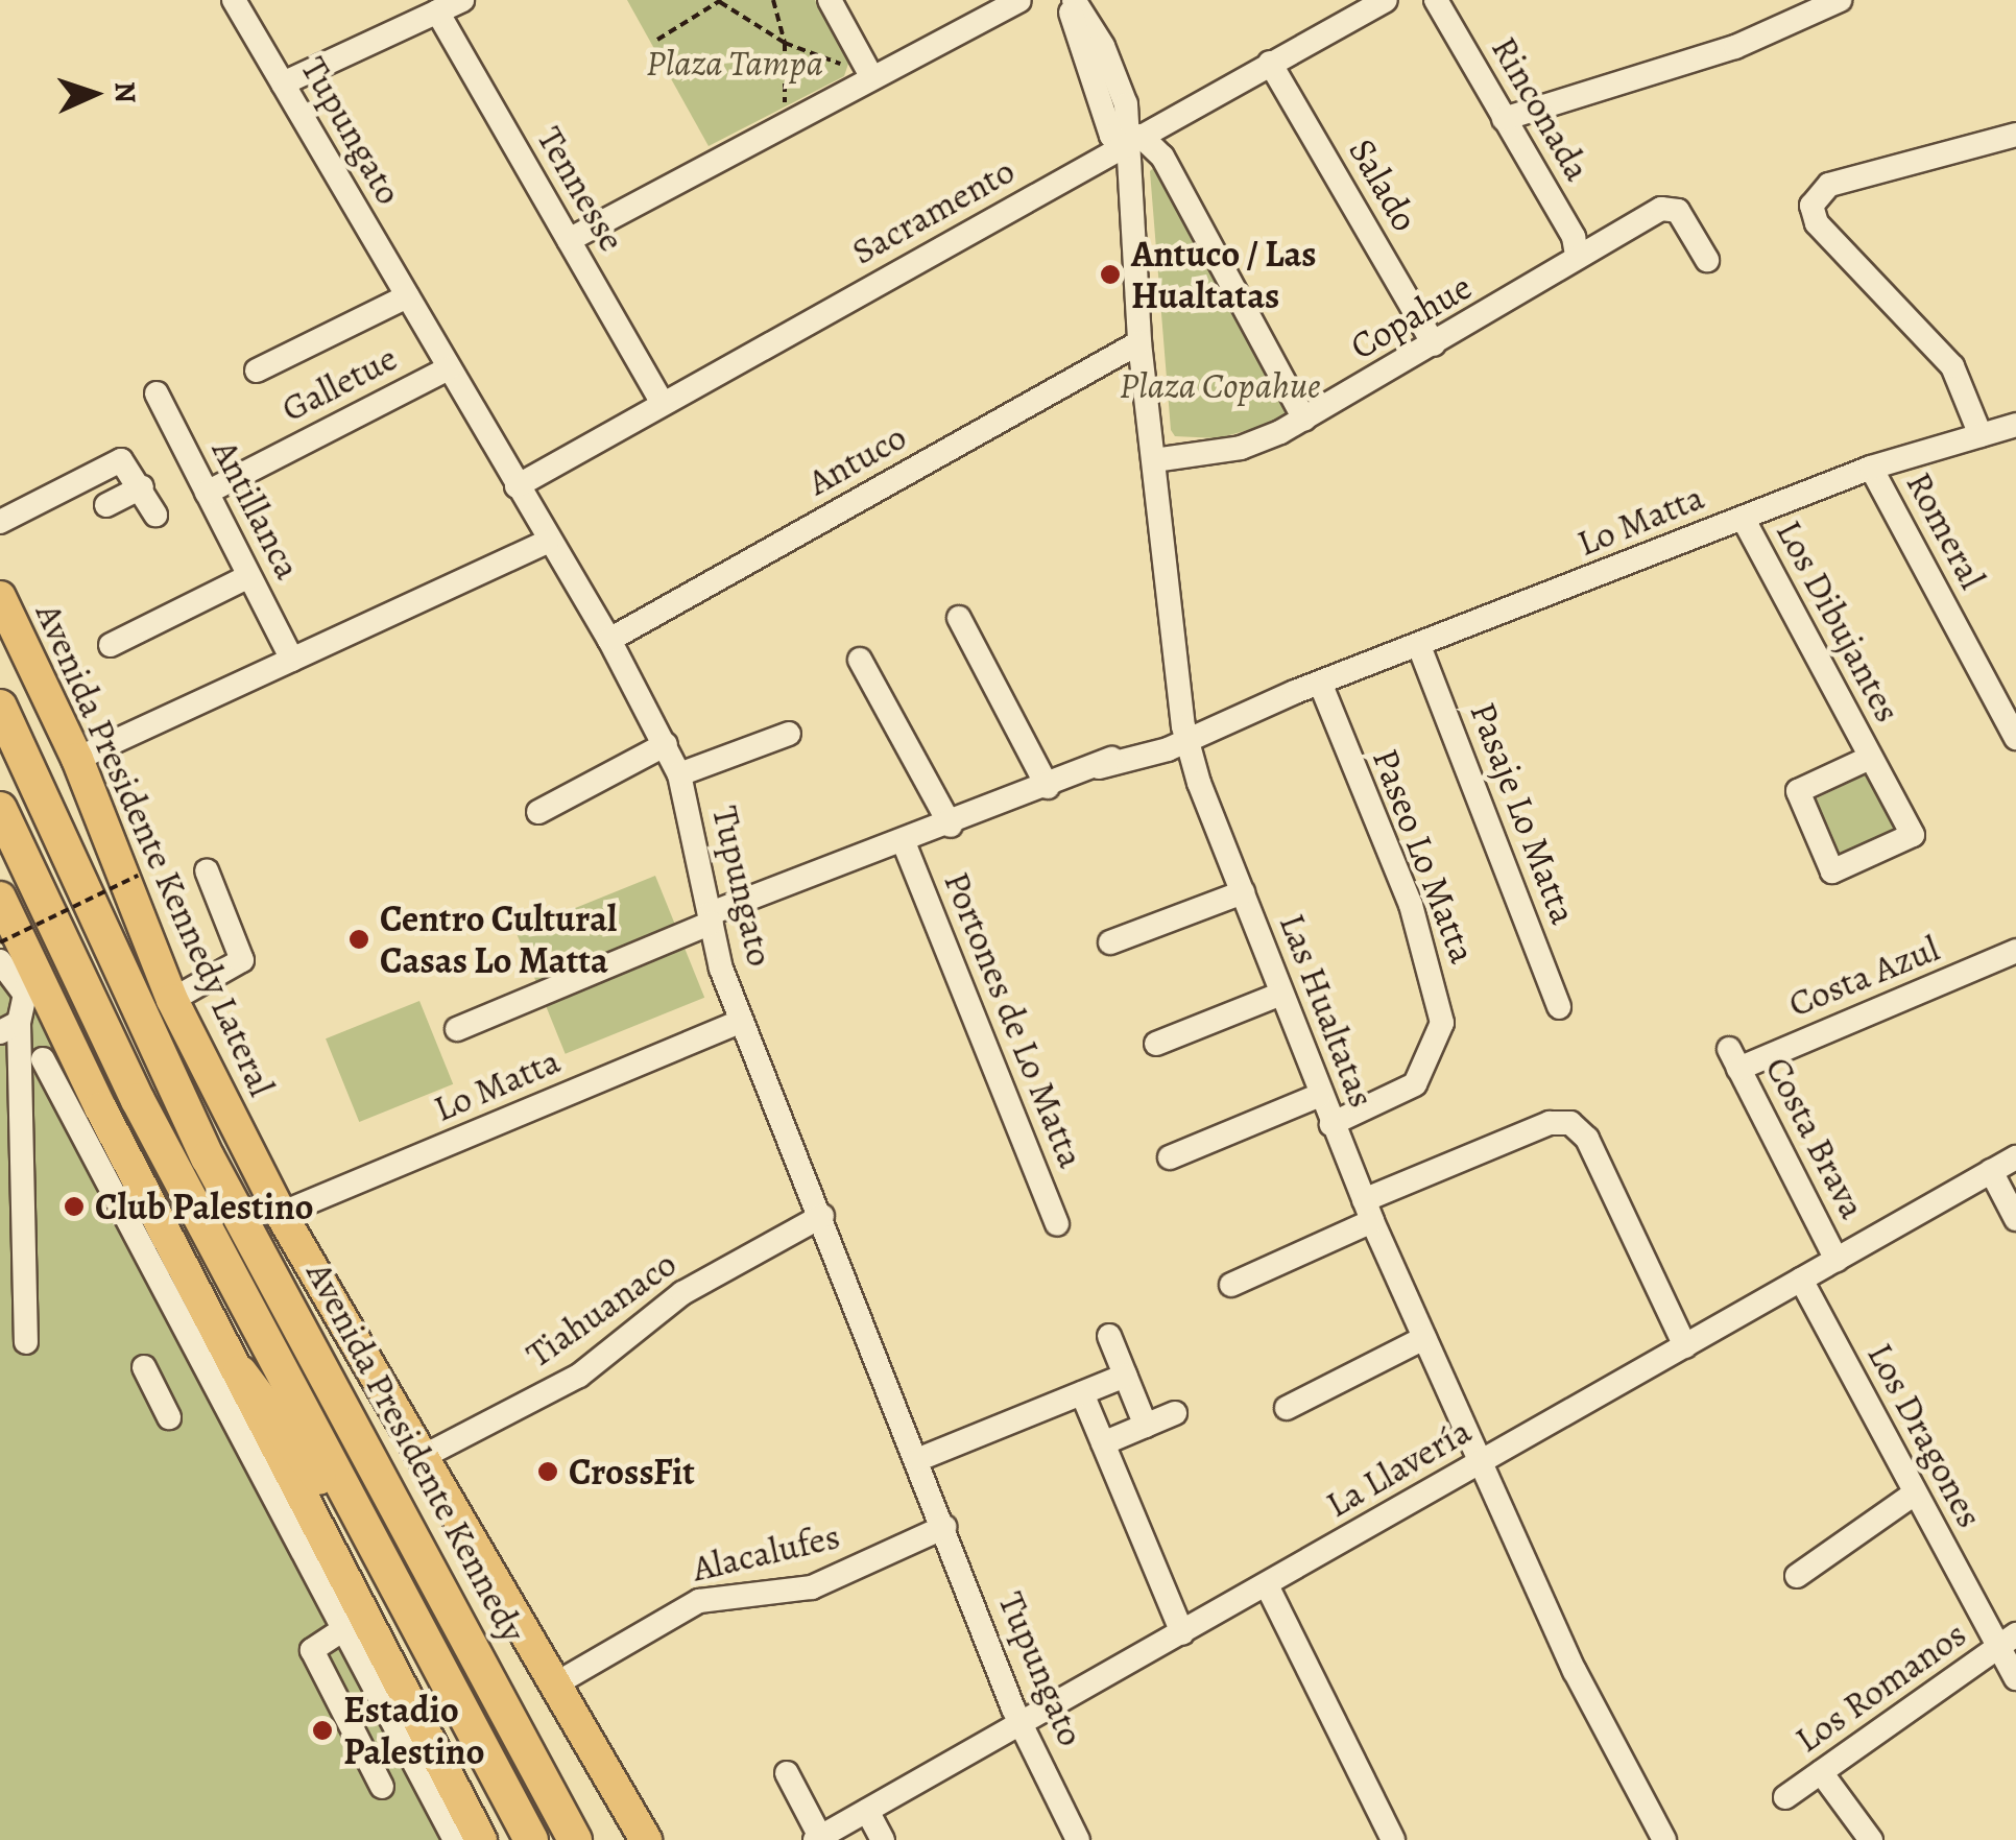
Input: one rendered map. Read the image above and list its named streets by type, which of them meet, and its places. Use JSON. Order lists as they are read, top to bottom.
{
  "streets": {
    "highway": ["Avenida Presidente Kennedy"],
    "main road": ["Avenida Presidente Kennedy Lateral"],
    "street": [
      "Rinconada",
      "Tupungato",
      "Salado",
      "Tennesse",
      "Sacramento",
      "Copahue",
      "Galletue",
      "Antuco",
      "Antillanca",
      "Lo Matta",
      "Romeral",
      "Los Dibujantes",
      "Pasaje Lo Matta",
      "Paseo Lo Matta",
      "Costa Azul",
      "Las Hualtatas",
      "Portones de Lo Matta",
      "Costa Brava",
      "Tiahuanaco",
      "Los Dragones",
      "La Llavería",
      "Alacalufes",
      "Los Romanos"
    ]
  },
  "crossings": [
    ["Rinconada", "Copahue"],
    ["Tupungato", "Sacramento"],
    ["Tupungato", "Galletue"],
    ["Tupungato", "Antuco"],
    ["Tupungato", "Lo Matta"],
    ["Tupungato", "Tiahuanaco"],
    ["Tupungato", "La Llavería"],
    ["Tupungato", "Alacalufes"],
    ["Salado", "Sacramento"],
    ["Salado", "Copahue"],
    ["Tennesse", "Sacramento"],
    ["Sacramento", "Las Hualtatas"],
    ["Copahue", "Las Hualtatas"],
    ["Galletue", "Antillanca"],
    ["Antuco", "Las Hualtatas"],
    ["Lo Matta", "Romeral"],
    ["Lo Matta", "Los Dibujantes"],
    ["Lo Matta", "Pasaje Lo Matta"],
    ["Lo Matta", "Avenida Presidente Kennedy Lateral"],
    ["Lo Matta", "Paseo Lo Matta"],
    ["Lo Matta", "Las Hualtatas"],
    ["Lo Matta", "Portones de Lo Matta"],
    ["Avenida Presidente Kennedy Lateral", "Tiahuanaco"],
    ["Avenida Presidente Kennedy Lateral", "Alacalufes"],
    ["Paseo Lo Matta", "Las Hualtatas"],
    ["Costa Azul", "Costa Brava"],
    ["Las Hualtatas", "La Llavería"],
    ["Costa Brava", "La Llavería"],
    ["Los Dragones", "La Llavería"],
    ["Los Dragones", "Los Romanos"]
  ],
  "parks": ["Plaza Tampa", "Plaza Copahue"],
  "places": [
    "Antuco / Las Hualtatas",
    "Centro Cultural Casas Lo Matta",
    "Club Palestino",
    "CrossFit",
    "Estadio Palestino"
  ],
  "north": "right"
}
